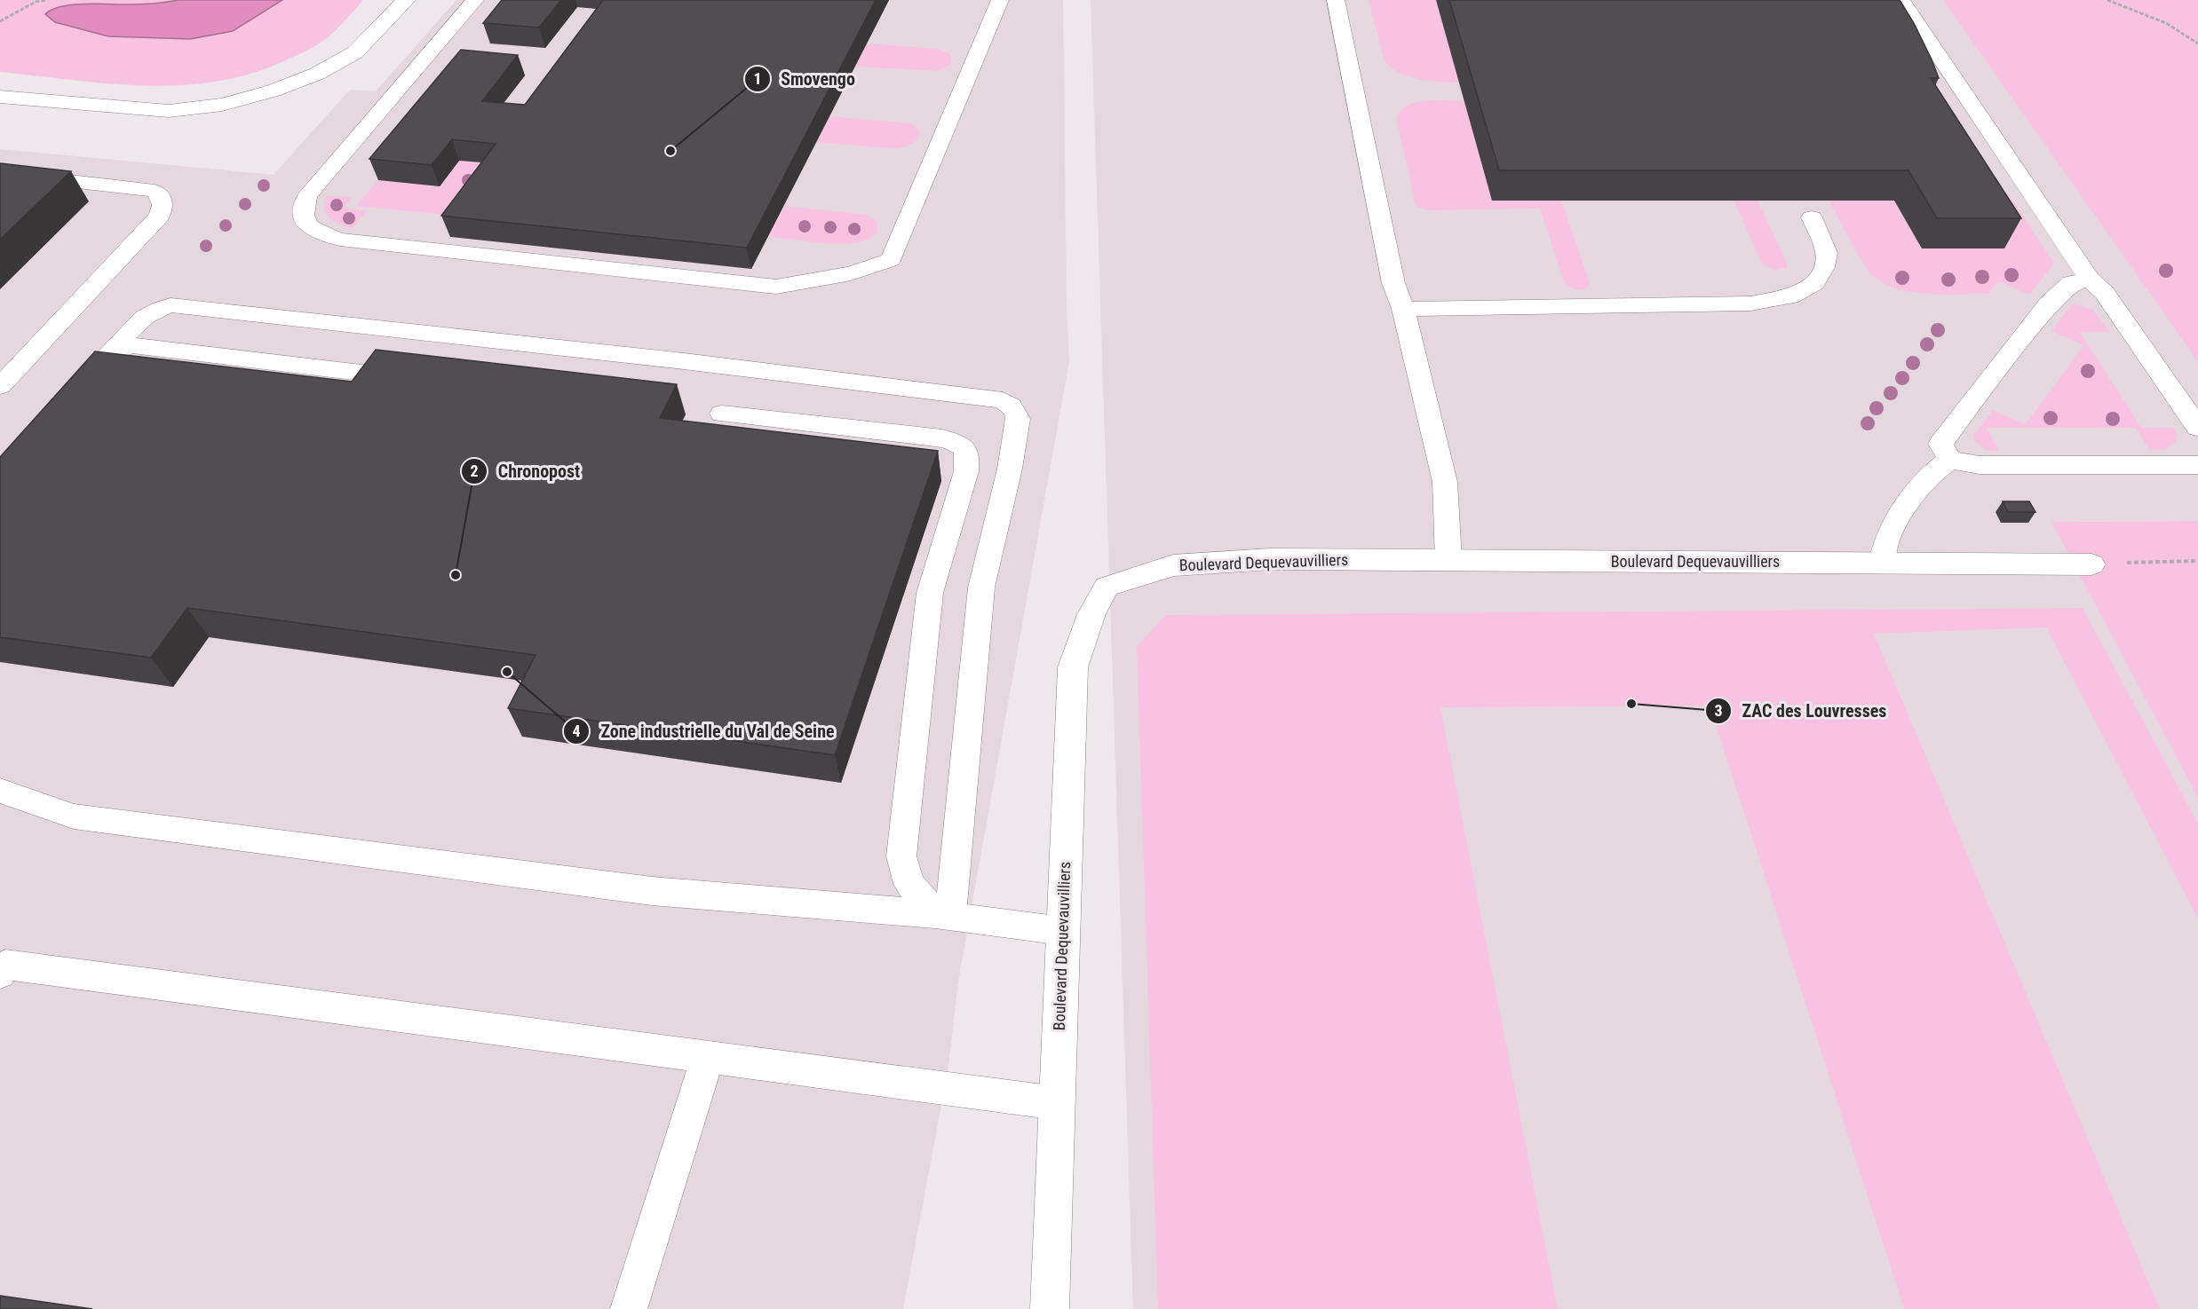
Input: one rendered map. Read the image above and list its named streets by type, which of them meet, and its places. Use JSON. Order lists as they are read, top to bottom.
{
  "streets": {
    "street": ["Boulevard Dequevauvilliers"]
  },
  "places": [
    "Smovengo",
    "Chronopost",
    "Zone industrielle du Val de Seine",
    "ZAC des Louvresses"
  ]
}
